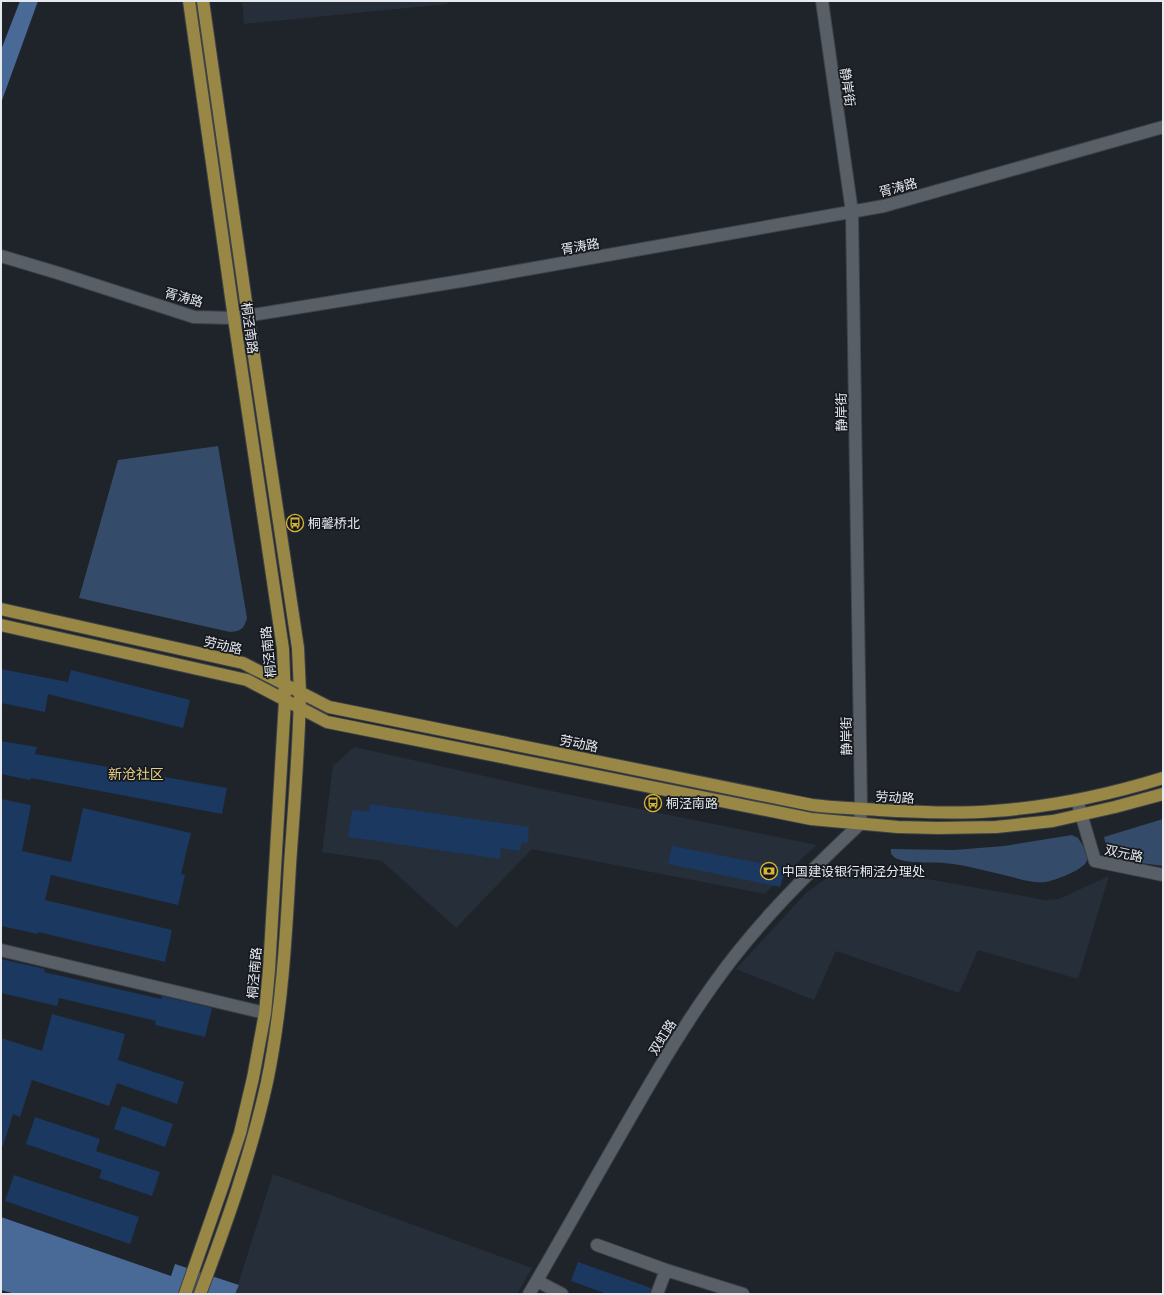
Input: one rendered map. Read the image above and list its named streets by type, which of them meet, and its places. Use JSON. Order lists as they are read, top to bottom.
{
  "streets": {
    "main road": ["桐泾南路", "劳动路"],
    "street": [
      "静岸街",
      "胥涛路",
      "双元路",
      "双虹路"
    ]
  },
  "crossings": [
    ["静岸街", "胥涛路"],
    ["静岸街", "劳动路"],
    ["静岸街", "双虹路"],
    ["胥涛路", "桐泾南路"],
    ["桐泾南路", "劳动路"],
    ["劳动路", "双元路"]
  ],
  "districts": ["新沧社区"],
  "places": {
    "bus stop": ["桐馨桥北", "桐泾南路"],
    "bank": ["中国建设银行桐泾分理处"]
  }
}
